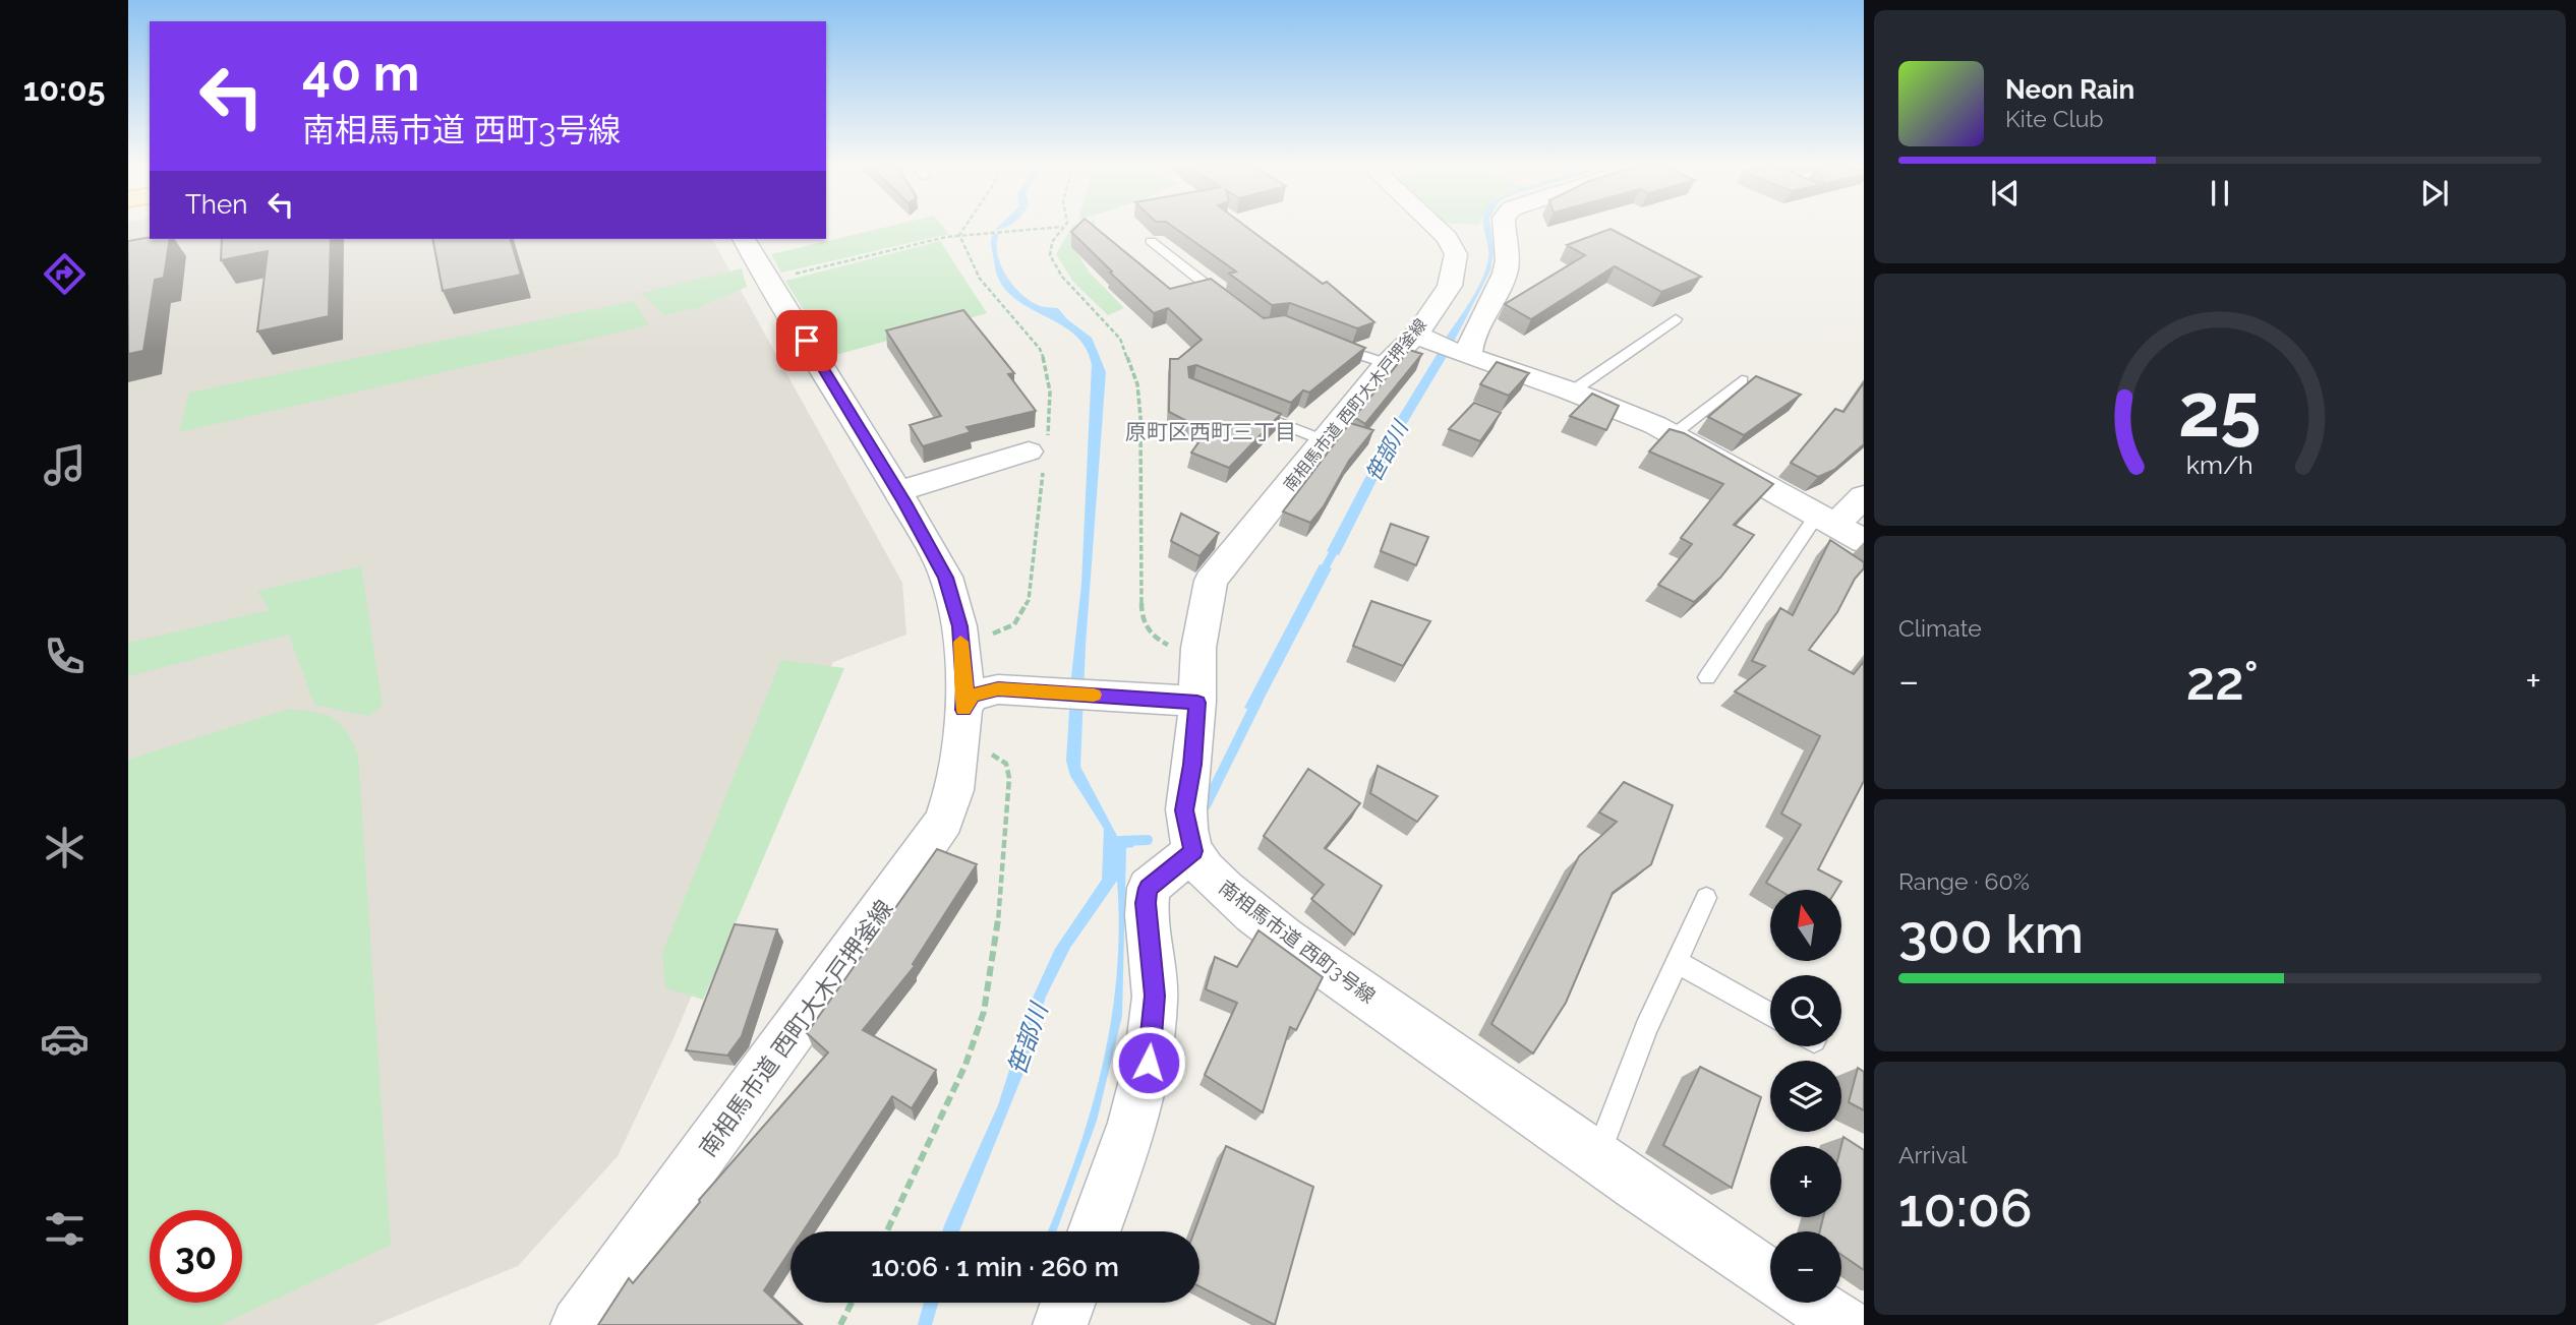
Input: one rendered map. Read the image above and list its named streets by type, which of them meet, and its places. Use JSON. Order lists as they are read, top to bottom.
{
  "streets": {
    "street": ["南相馬市道 西町大木戸押釜線", "南相馬市道 西町3号線"]
  },
  "crossings": [
    ["南相馬市道 西町大木戸押釜線", "南相馬市道 西町3号線"]
  ],
  "districts": ["原町区西町三丁目"],
  "water": ["笹部川"],
  "north": "top",
  "page": {
    "tabs": "10:05",
    "turn": ["40 m", "南相馬市道 西町3号線"],
    "song": ["Neon Rain", "Kite Club"],
    "then": "Then",
    "tile": [
      "Climate",
      ["Range · 60%", "300 km"],
      ["Arrival", "10:06"]
    ],
    "heat": ["−", "22°", "+"],
    "map_buttons": ["+", "−"],
    "limit": "30",
    "trip": "10:06 · 1 min · 260 m",
    "gauge": ["25", "km/h"]
  }
}
